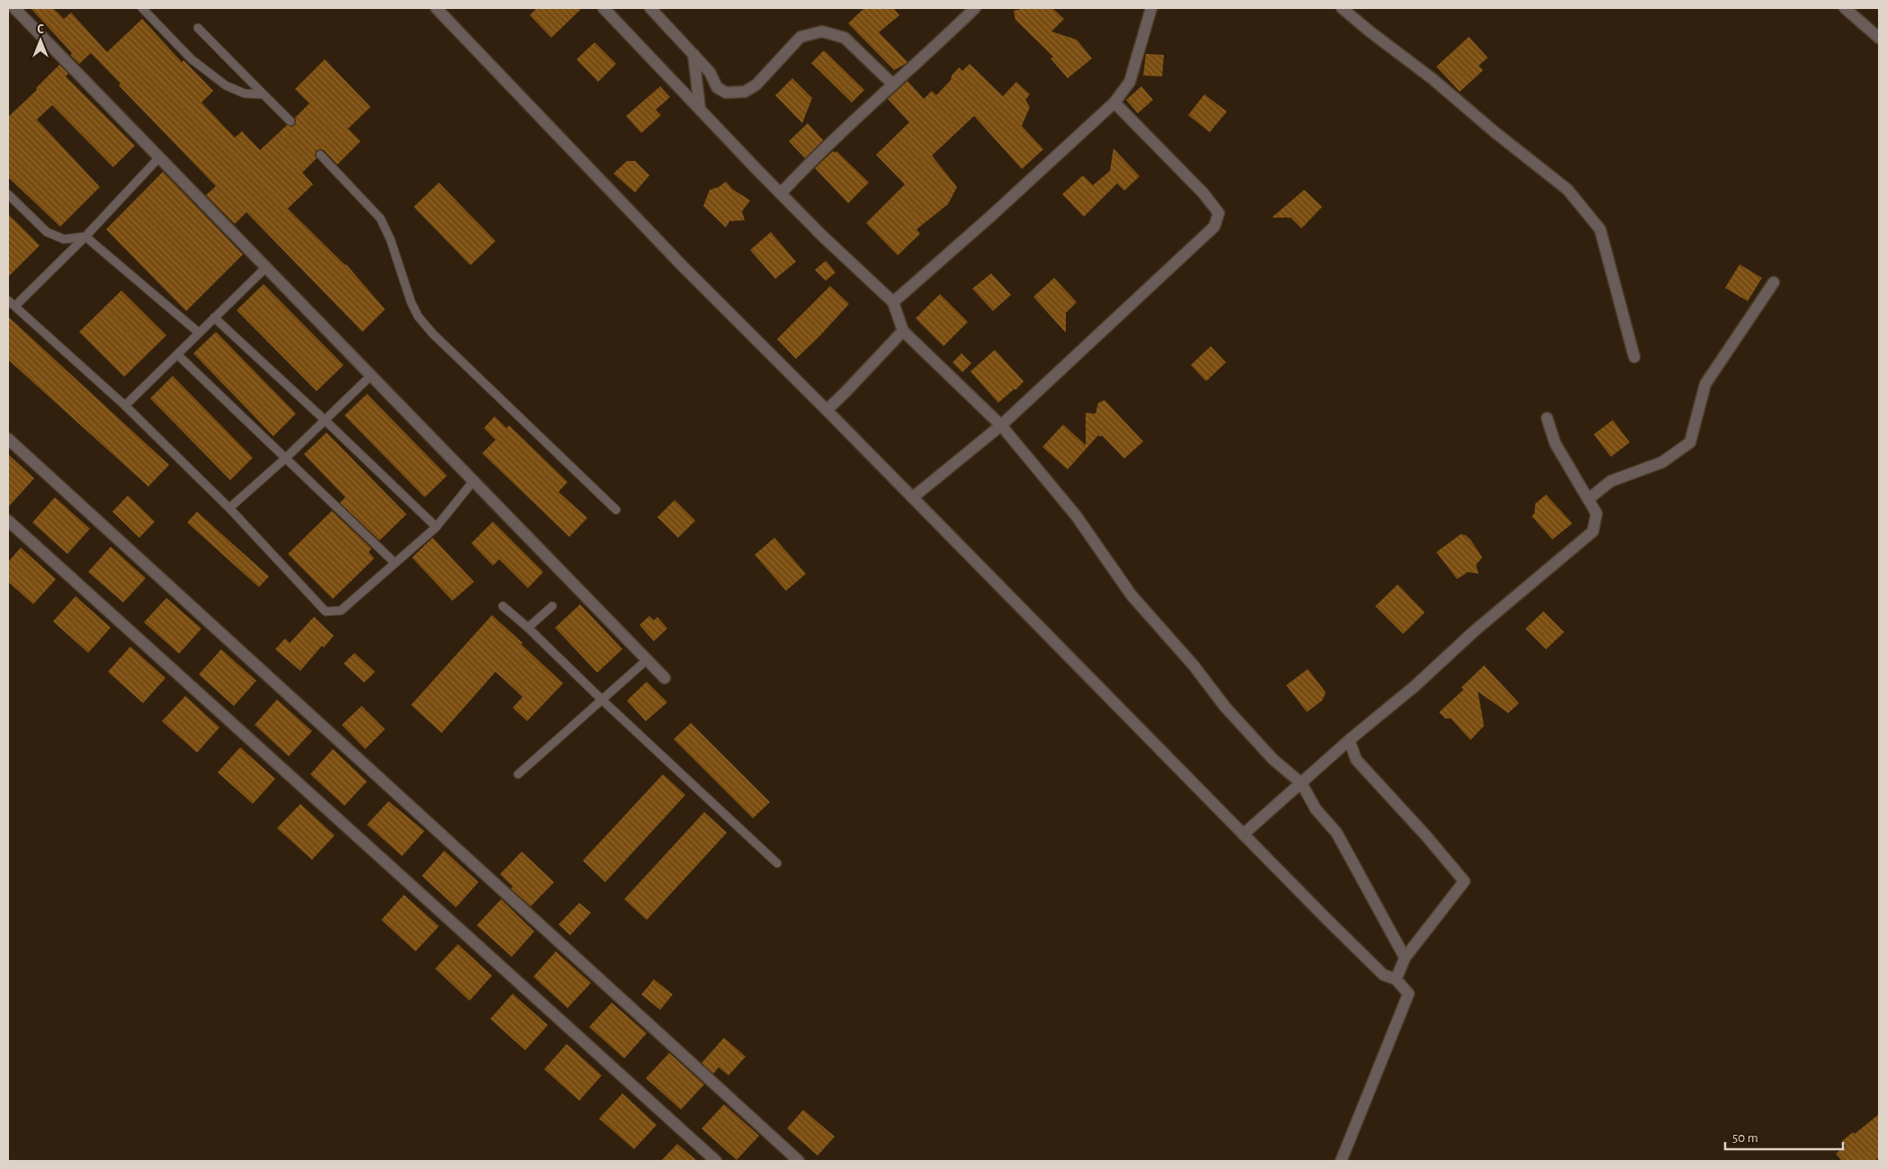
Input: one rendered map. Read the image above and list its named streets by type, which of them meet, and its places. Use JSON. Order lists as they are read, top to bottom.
{
  "scale_bar": "50 m",
  "north": "top"
}
